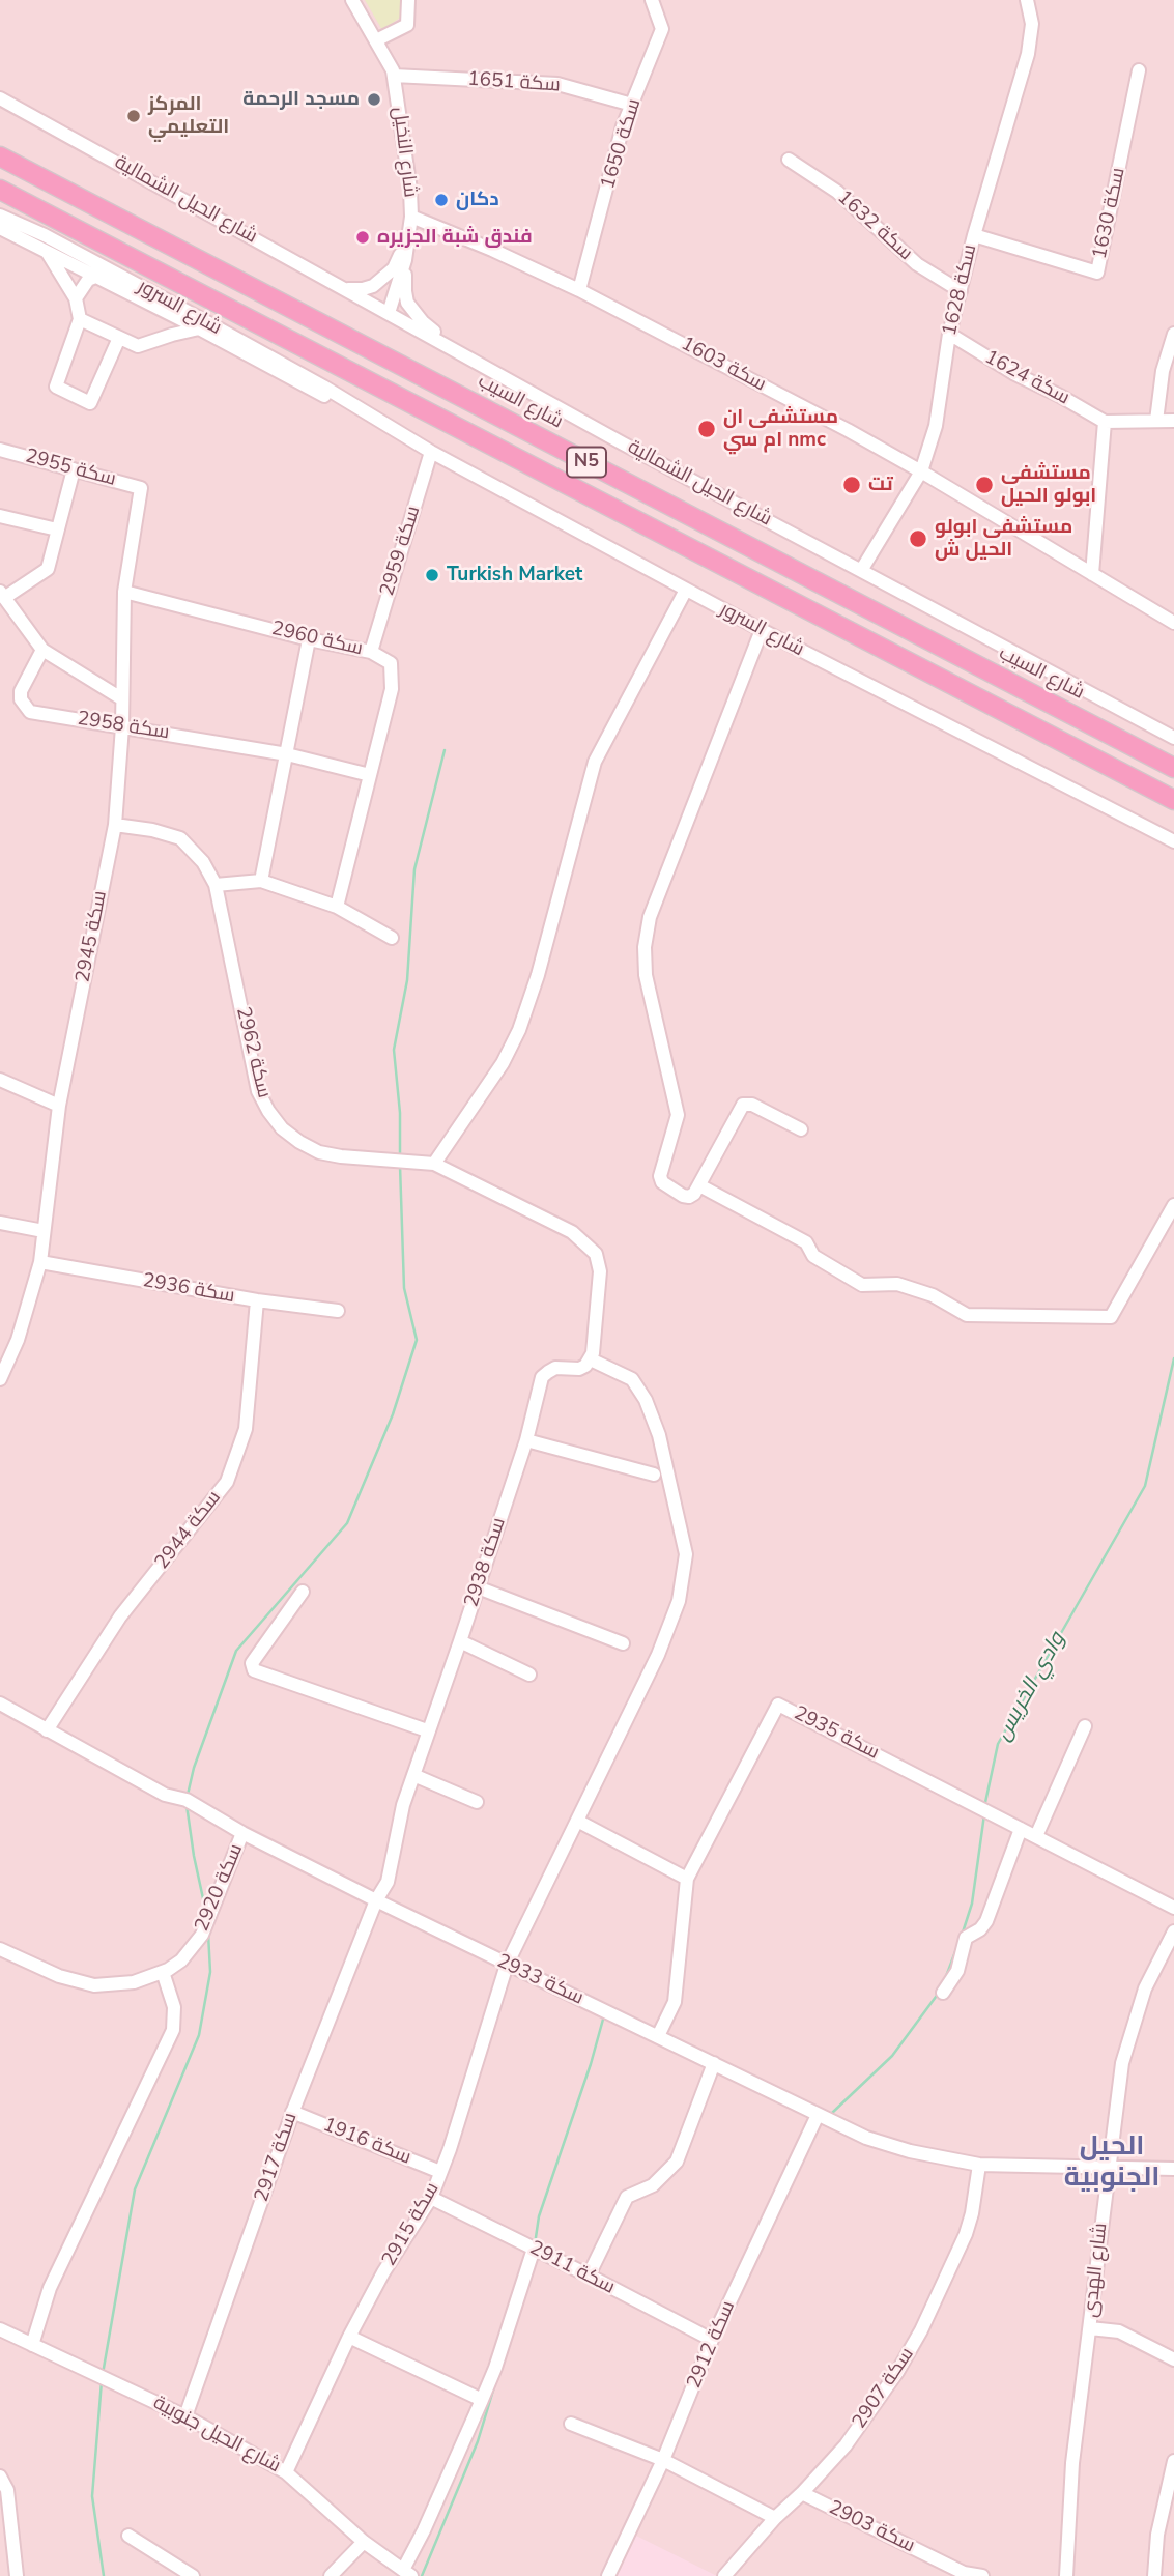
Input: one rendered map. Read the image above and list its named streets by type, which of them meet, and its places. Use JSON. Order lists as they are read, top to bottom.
{
  "streets": {
    "highway": ["شارع السيب", "N5"],
    "street": [
      "سكة 1651",
      "سكة 1650",
      "شارع النخيل",
      "شارع الحيل الشمالية",
      "سكة 1630",
      "سكة 1632",
      "سكة 1628",
      "شارع السرور",
      "سكة 1603",
      "سكة 1624",
      "سكة 2955",
      "سكة 2959",
      "سكة 2960",
      "سكة 2958",
      "سكة 2945",
      "سكة 2962",
      "سكة 2936",
      "سكة 2944",
      "سكة 2938",
      "سكة 2935",
      "سكة 2920",
      "سكة 2933",
      "سكة 1916",
      "سكة 2917",
      "سكة 2915",
      "سكة 2911",
      "شارع الهدى",
      "سكة 2912",
      "سكة 2907",
      "شارع الحيل جنوبية",
      "سكة 2903"
    ]
  },
  "crossings": [
    ["سكة 1651", "سكة 1650"],
    ["سكة 1651", "شارع النخيل"],
    ["سكة 1650", "سكة 1603"],
    ["شارع النخيل", "شارع الحيل الشمالية"],
    ["شارع النخيل", "سكة 1603"],
    ["شارع الحيل الشمالية", "سكة 1628"],
    ["سكة 1630", "سكة 1628"],
    ["سكة 1632", "سكة 1628"],
    ["سكة 1628", "سكة 1603"],
    ["سكة 1628", "سكة 1624"],
    ["شارع السرور", "سكة 2959"],
    ["سكة 2955", "سكة 2945"],
    ["سكة 2959", "سكة 2960"],
    ["سكة 2960", "سكة 2958"],
    ["سكة 2960", "سكة 2945"],
    ["سكة 2958", "سكة 2945"],
    ["سكة 2945", "سكة 2962"],
    ["سكة 2945", "سكة 2936"],
    ["سكة 2962", "سكة 2938"],
    ["سكة 2962", "سكة 2915"],
    ["سكة 2936", "سكة 2944"],
    ["سكة 2944", "سكة 2933"],
    ["سكة 2938", "سكة 2933"],
    ["سكة 2938", "سكة 2917"],
    ["سكة 2938", "سكة 2915"],
    ["سكة 2935", "سكة 2933"],
    ["سكة 2920", "سكة 2933"],
    ["سكة 2933", "سكة 2917"],
    ["سكة 2933", "سكة 2915"],
    ["سكة 2933", "شارع الهدى"],
    ["سكة 2933", "سكة 2912"],
    ["سكة 2933", "سكة 2907"],
    ["سكة 1916", "سكة 2917"],
    ["سكة 1916", "سكة 2915"],
    ["سكة 2917", "شارع الحيل جنوبية"],
    ["سكة 2915", "سكة 2911"],
    ["سكة 2915", "شارع الحيل جنوبية"],
    ["سكة 2911", "سكة 2912"],
    ["سكة 2907", "سكة 2903"]
  ],
  "districts": ["الحيل الجنوبية"],
  "water": ["وادي الخريس"],
  "places": [
    "مسجد الرحمة",
    "المركز التعليمي",
    "دكان",
    "فندق شبة الجزيره",
    "مستشفى ان ام سي nmc",
    "تت",
    "مستشفى ابولو الحيل",
    "مستشفى ابولو الحيل ش",
    "Turkish Market"
  ]
}
